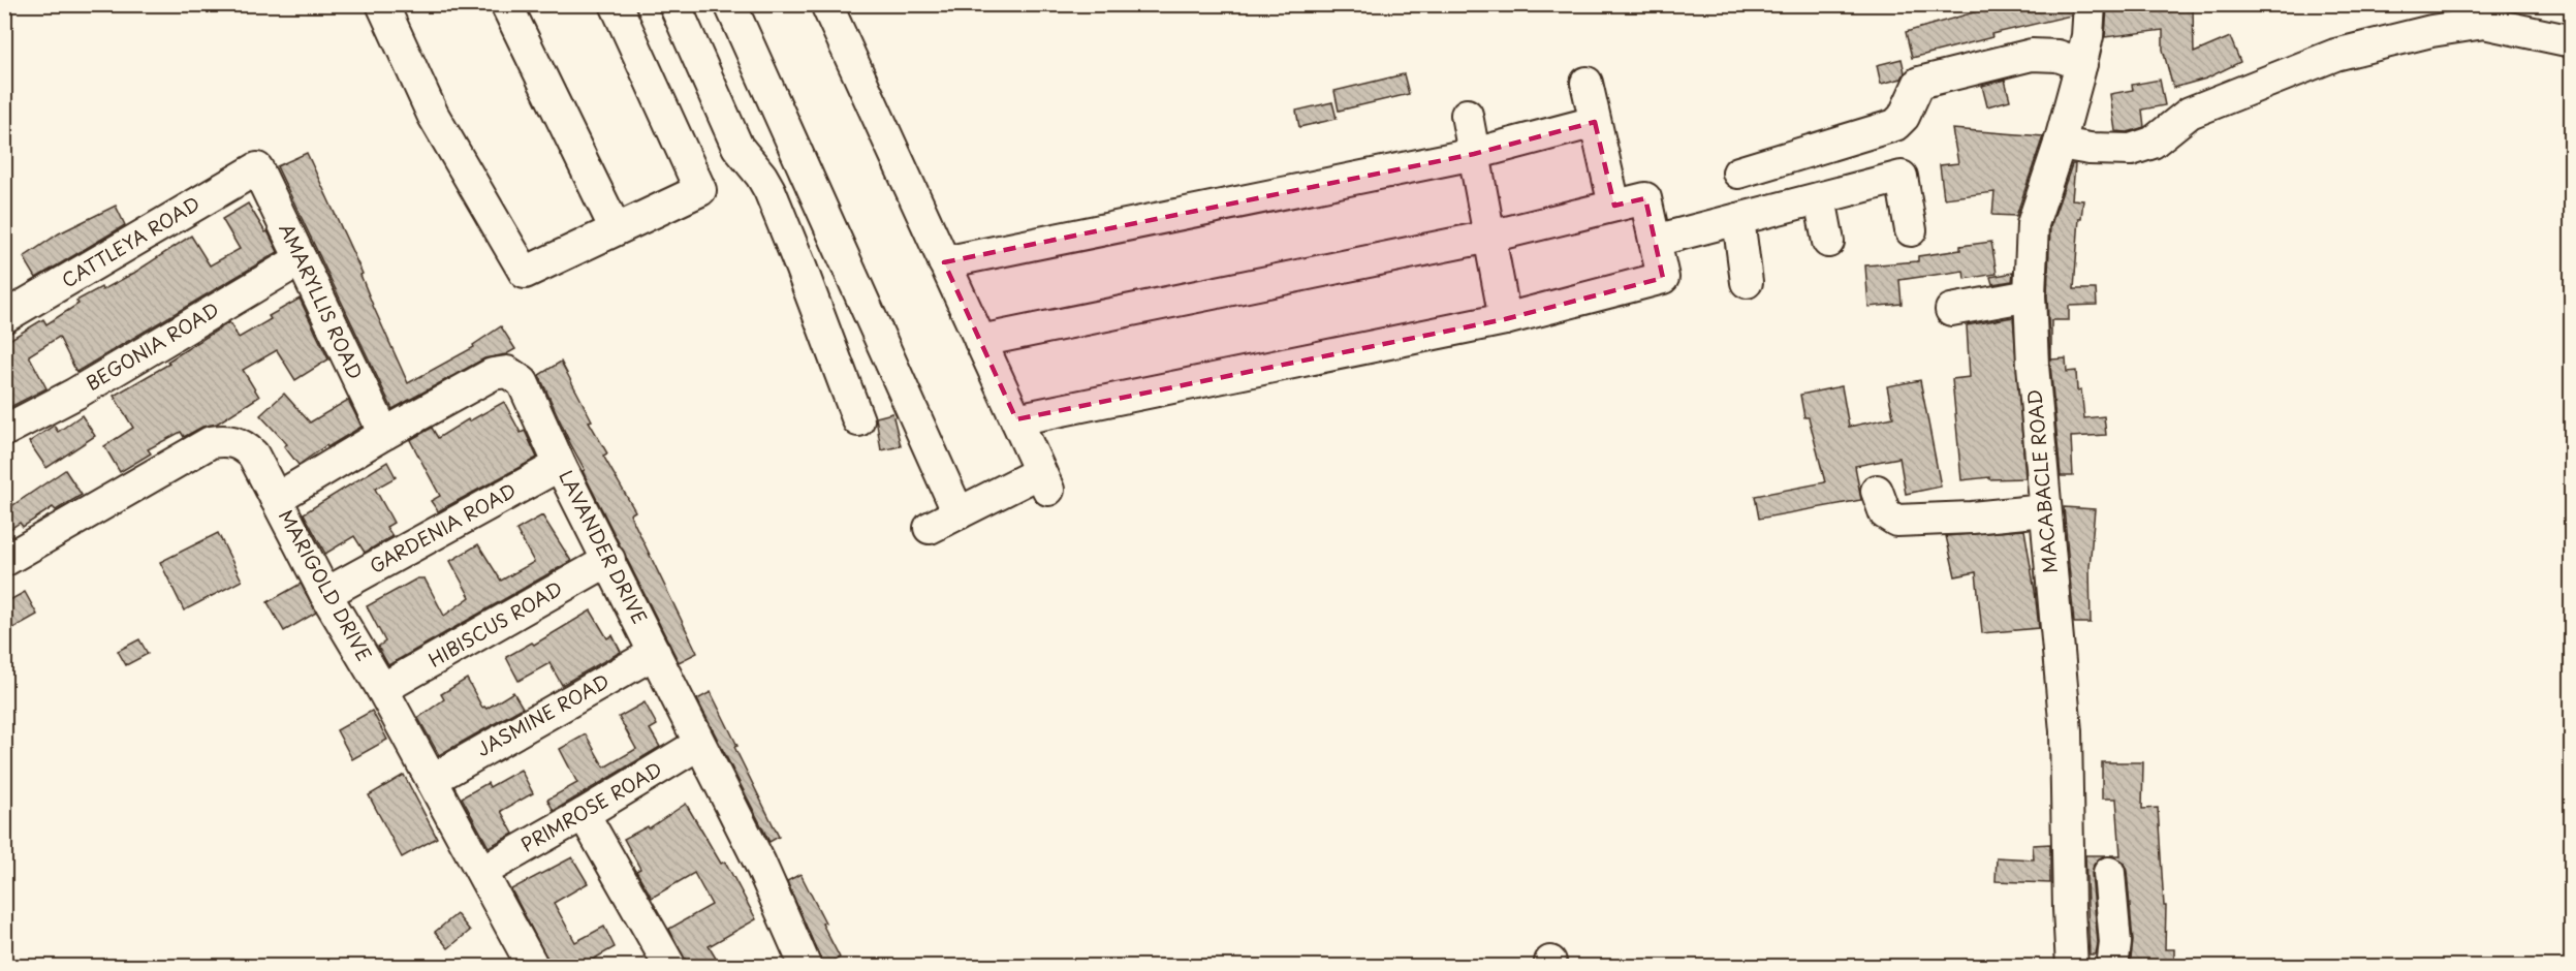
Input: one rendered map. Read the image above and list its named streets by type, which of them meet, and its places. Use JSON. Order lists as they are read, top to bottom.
{
  "streets": {
    "street": [
      "CATTLEYA ROAD",
      "AMARYLLIS ROAD",
      "BEGONIA ROAD",
      "MACABACLE ROAD",
      "GARDENIA ROAD",
      "LAVANDER DRIVE",
      "MARIGOLD DRIVE",
      "HIBISCUS ROAD",
      "JASMINE ROAD",
      "PRIMROSE ROAD"
    ]
  },
  "crossings": [
    ["CATTLEYA ROAD", "AMARYLLIS ROAD"],
    ["AMARYLLIS ROAD", "BEGONIA ROAD"],
    ["AMARYLLIS ROAD", "LAVANDER DRIVE"],
    ["GARDENIA ROAD", "LAVANDER DRIVE"],
    ["GARDENIA ROAD", "MARIGOLD DRIVE"],
    ["LAVANDER DRIVE", "MARIGOLD DRIVE"],
    ["LAVANDER DRIVE", "HIBISCUS ROAD"],
    ["LAVANDER DRIVE", "JASMINE ROAD"],
    ["LAVANDER DRIVE", "PRIMROSE ROAD"],
    ["MARIGOLD DRIVE", "HIBISCUS ROAD"],
    ["MARIGOLD DRIVE", "JASMINE ROAD"],
    ["MARIGOLD DRIVE", "PRIMROSE ROAD"]
  ]
}
